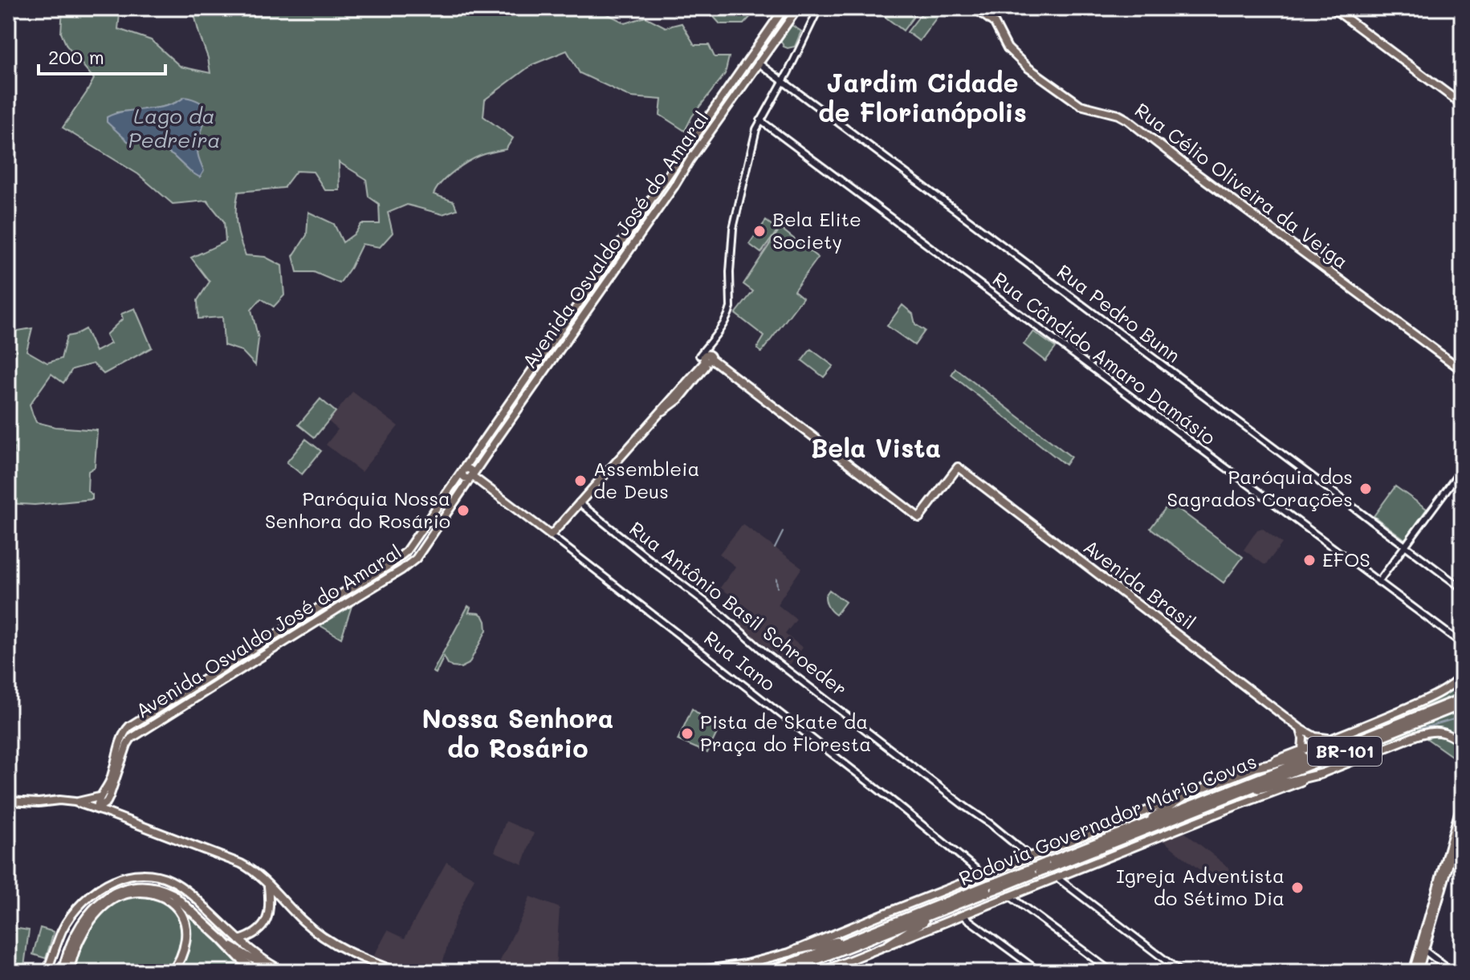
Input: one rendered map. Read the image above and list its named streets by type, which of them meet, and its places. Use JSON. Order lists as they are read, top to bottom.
{
  "streets": {
    "highway": ["BR-101", "Rodovia Governador Mário Covas"],
    "main road": [
      "Rua Célio Oliveira da Veiga",
      "Avenida Osvaldo José do Amaral",
      "Avenida Brasil",
      "Rua Antônio Basil Schroeder",
      "Rua Iano"
    ],
    "street": ["Rua Pedro Bunn", "Rua Cândido Amaro Damásio"]
  },
  "crossings": [
    ["Avenida Osvaldo José do Amaral", "Rua Pedro Bunn"],
    ["Avenida Osvaldo José do Amaral", "Rua Iano"],
    ["Rua Antônio Basil Schroeder", "Rodovia Governador Mário Covas"],
    ["Rua Iano", "Rodovia Governador Mário Covas"]
  ],
  "districts": ["Jardim Cidade de Florianópolis", "Bela Vista", "Nossa Senhora do Rosário"],
  "water": ["Lago da Pedreira"],
  "places": [
    "Bela Elite Society",
    "Assembleia de Deus",
    "Paróquia dos Sagrados Corações",
    "Paróquia Nossa Senhora do Rosário",
    "EFOS",
    "Pista de Skate da Praça do Floresta",
    "Igreja Adventista do Sétimo Dia"
  ],
  "scale_bar": "200 m"
}
